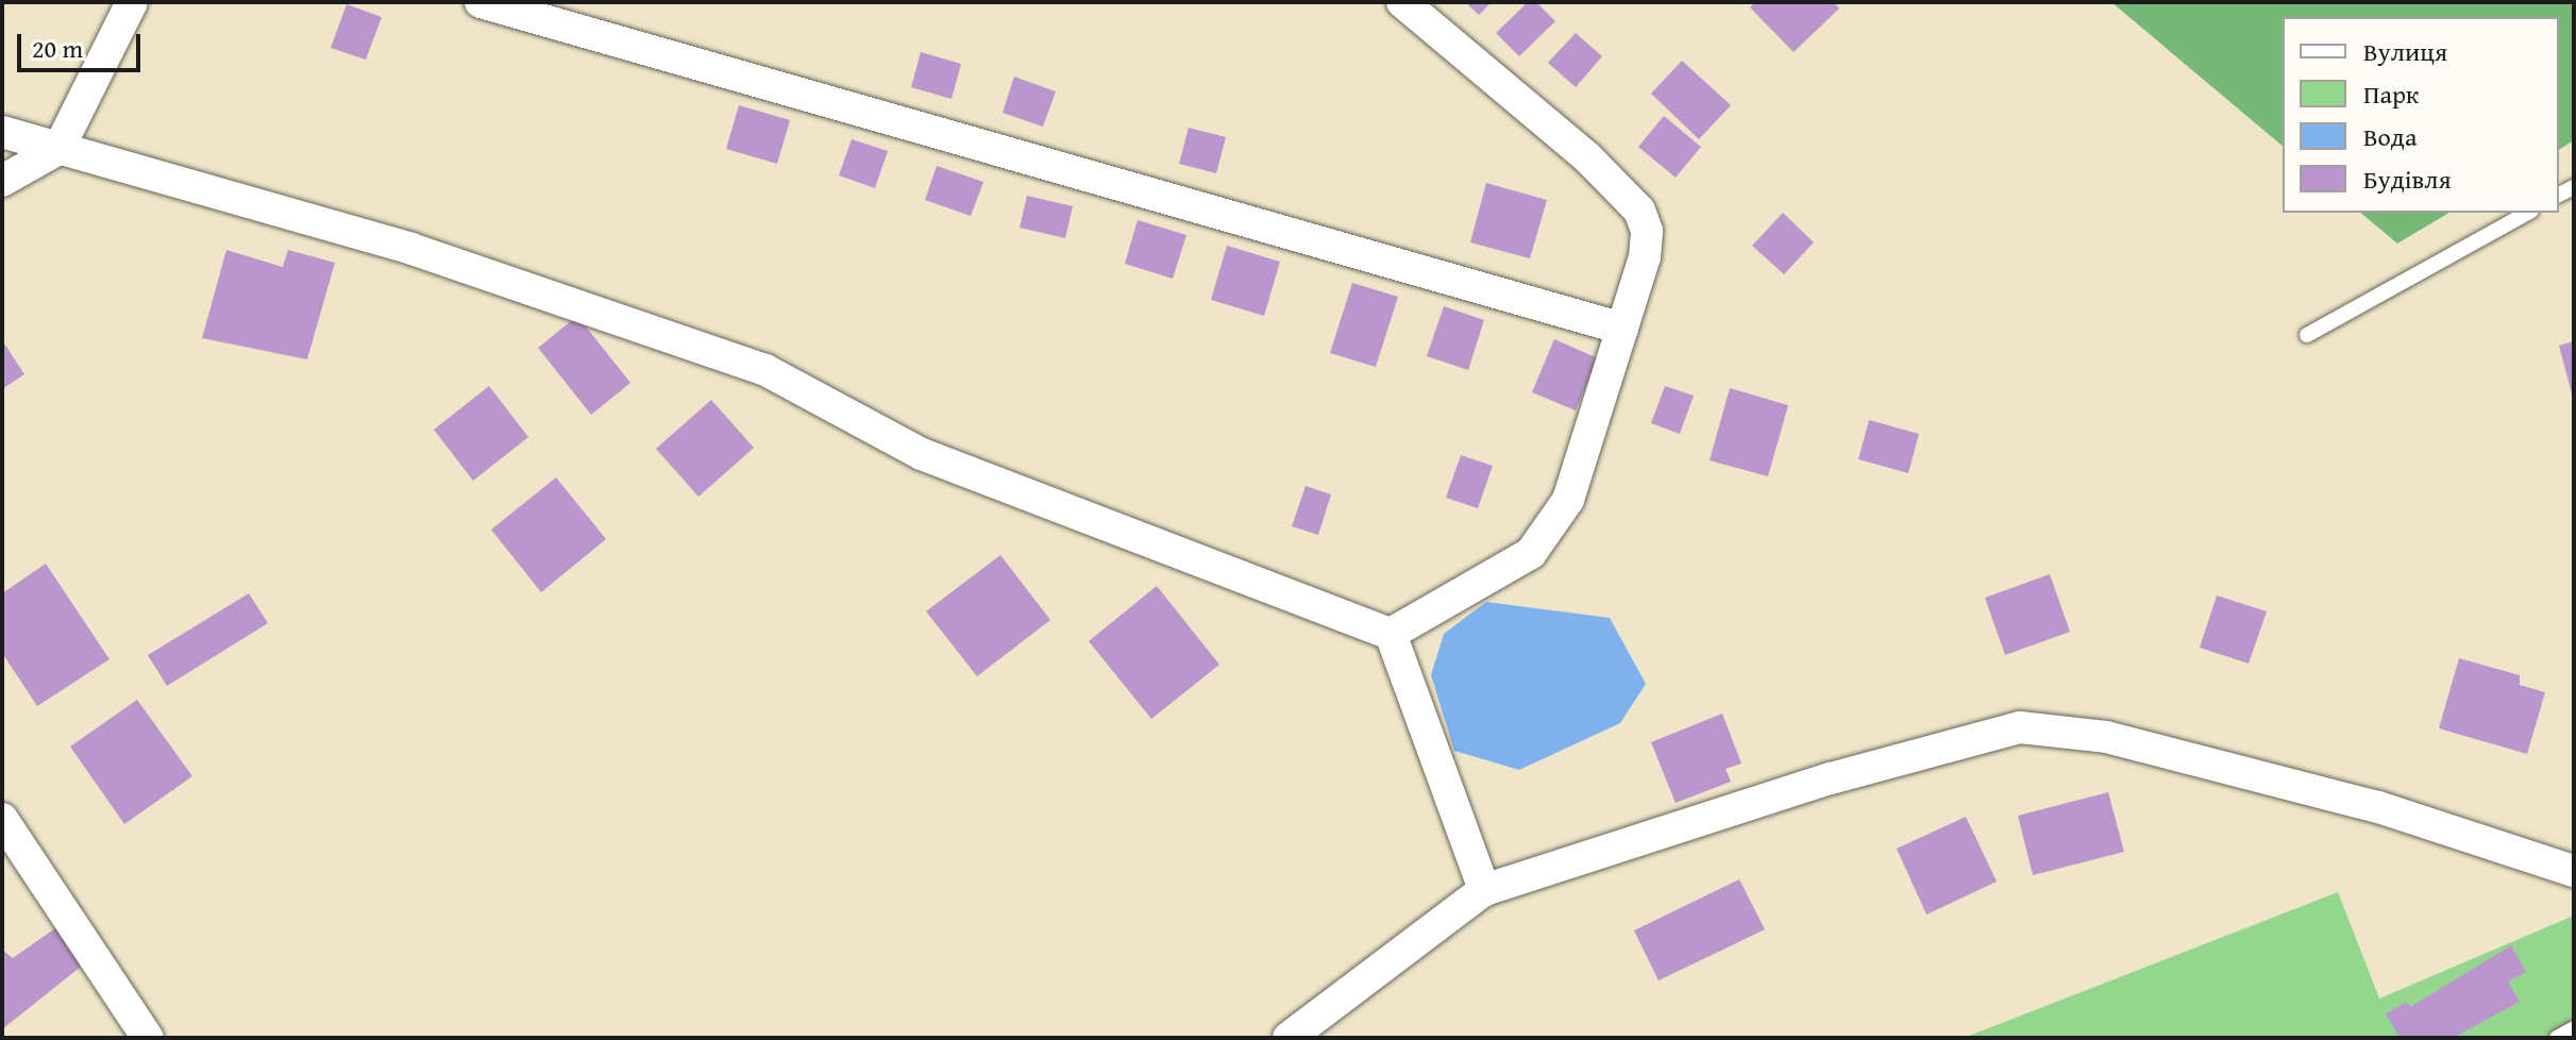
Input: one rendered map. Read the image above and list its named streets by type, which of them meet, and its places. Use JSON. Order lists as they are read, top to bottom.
{
  "legend": [
    "Вулиця",
    "Парк",
    "Вода",
    "Будівля"
  ],
  "scale_bar": "20 m"
}
